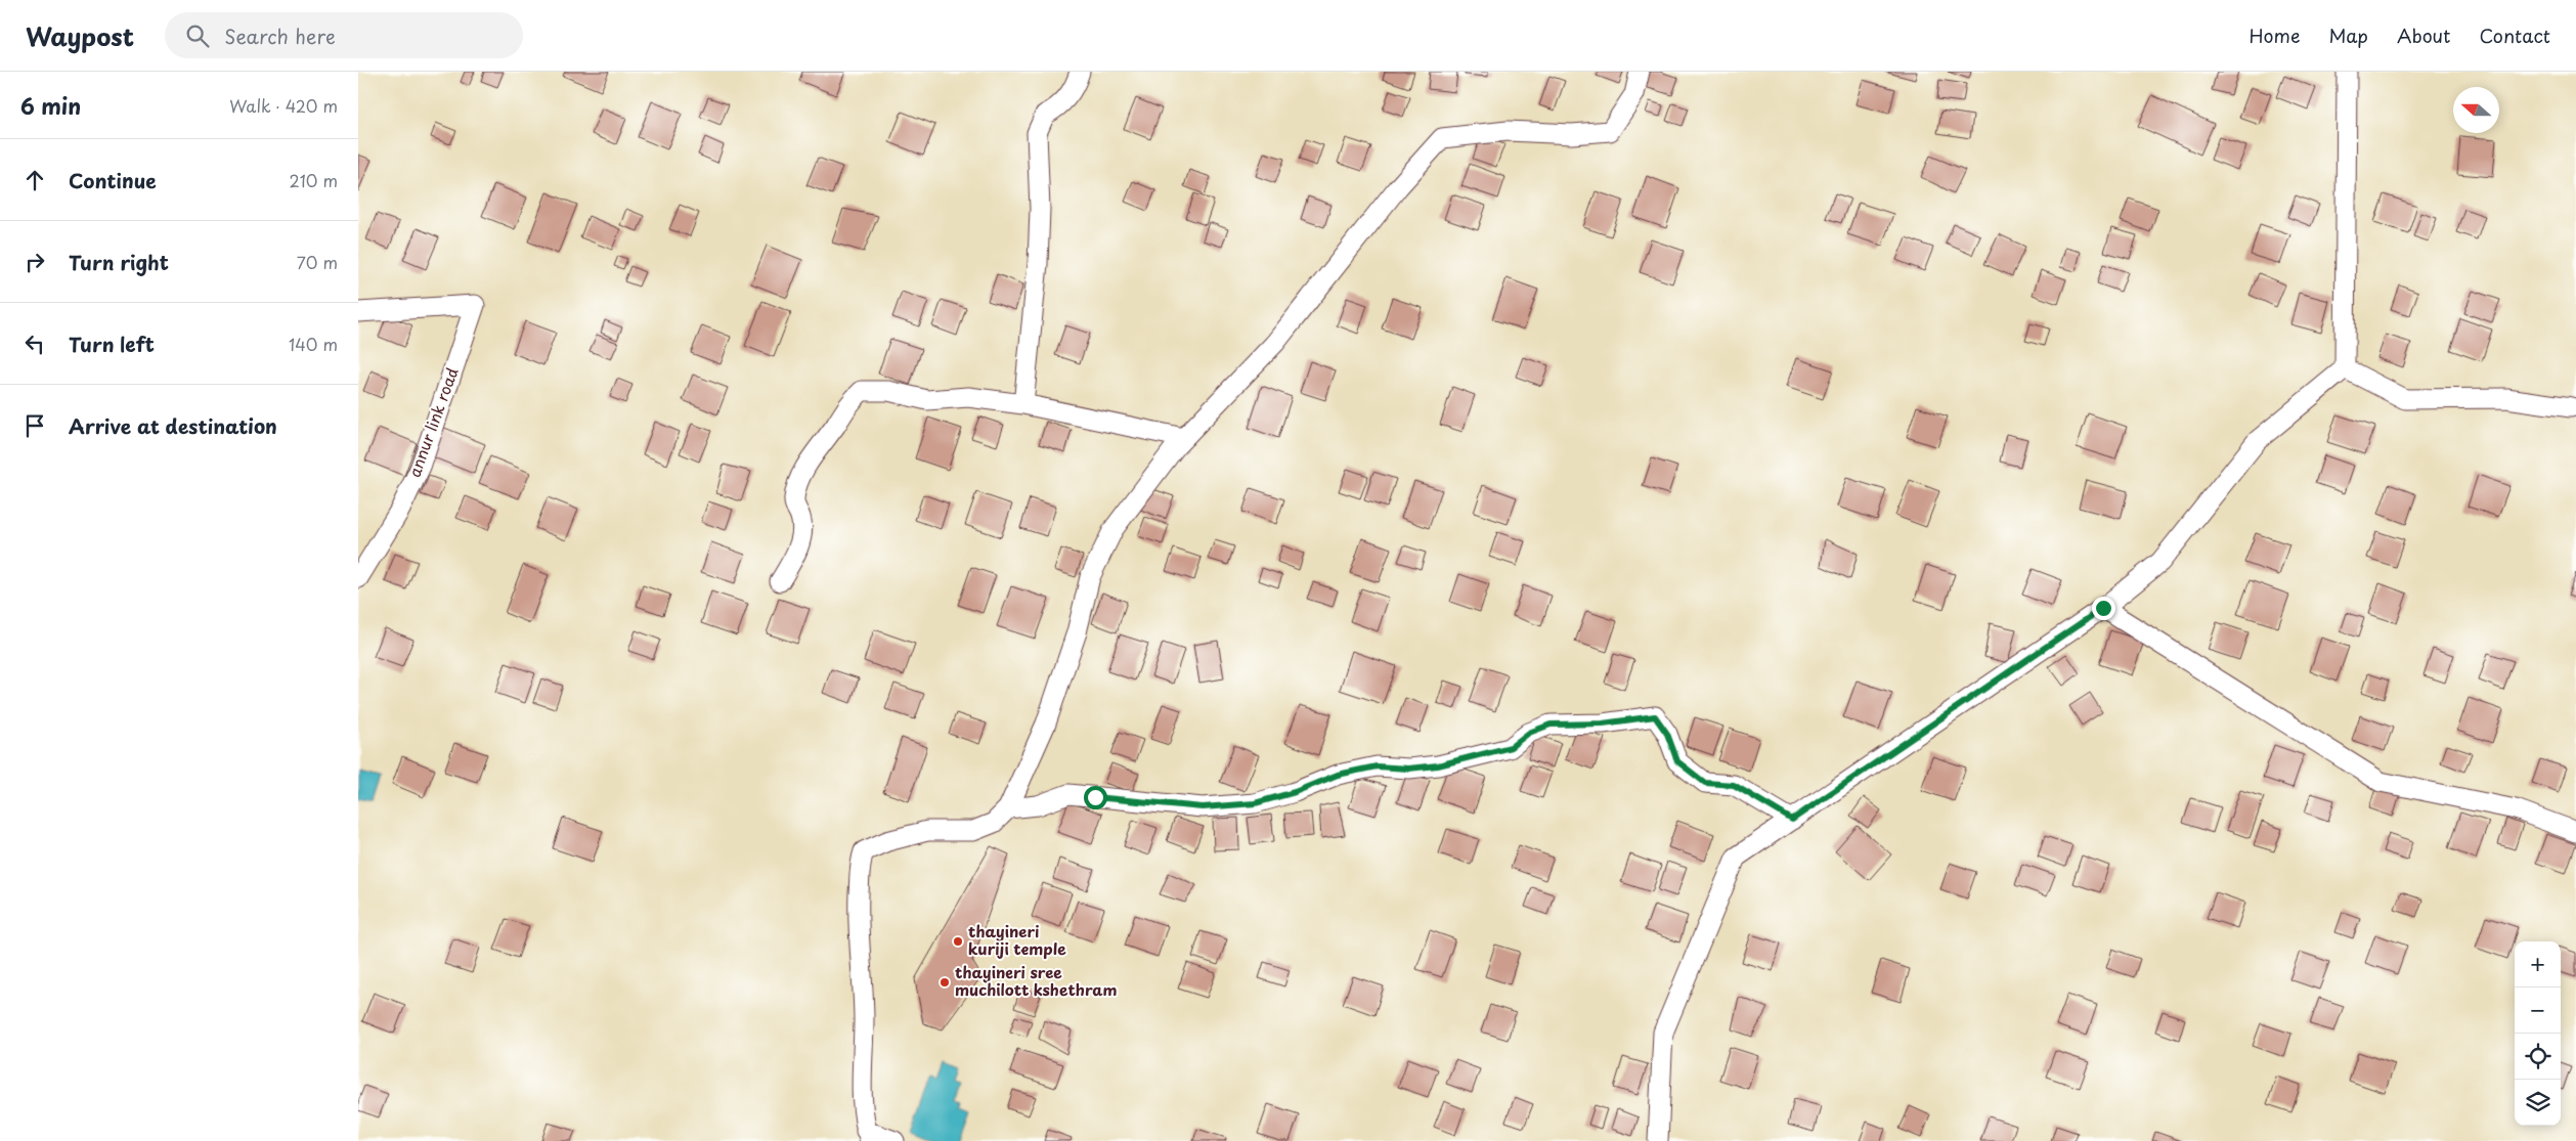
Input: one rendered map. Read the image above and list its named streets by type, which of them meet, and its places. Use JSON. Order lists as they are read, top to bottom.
{
  "streets": {
    "street": ["annur link road"]
  },
  "places": ["thayineri kuriji temple", "thayineri sree muchilott kshethram"],
  "north": "left",
  "page": {
    "header": "Waypost",
    "search": "Search here",
    "nav": [
      "Home",
      "Map",
      "About",
      "Contact"
    ],
    "heading": ["6 min", "Walk · 420 m"],
    "list": [
      ["Continue", "210 m"],
      ["Turn right", "70 m"],
      ["Turn left", "140 m"],
      "Arrive at destination"
    ],
    "map_buttons": ["+", "−"]
  }
}
